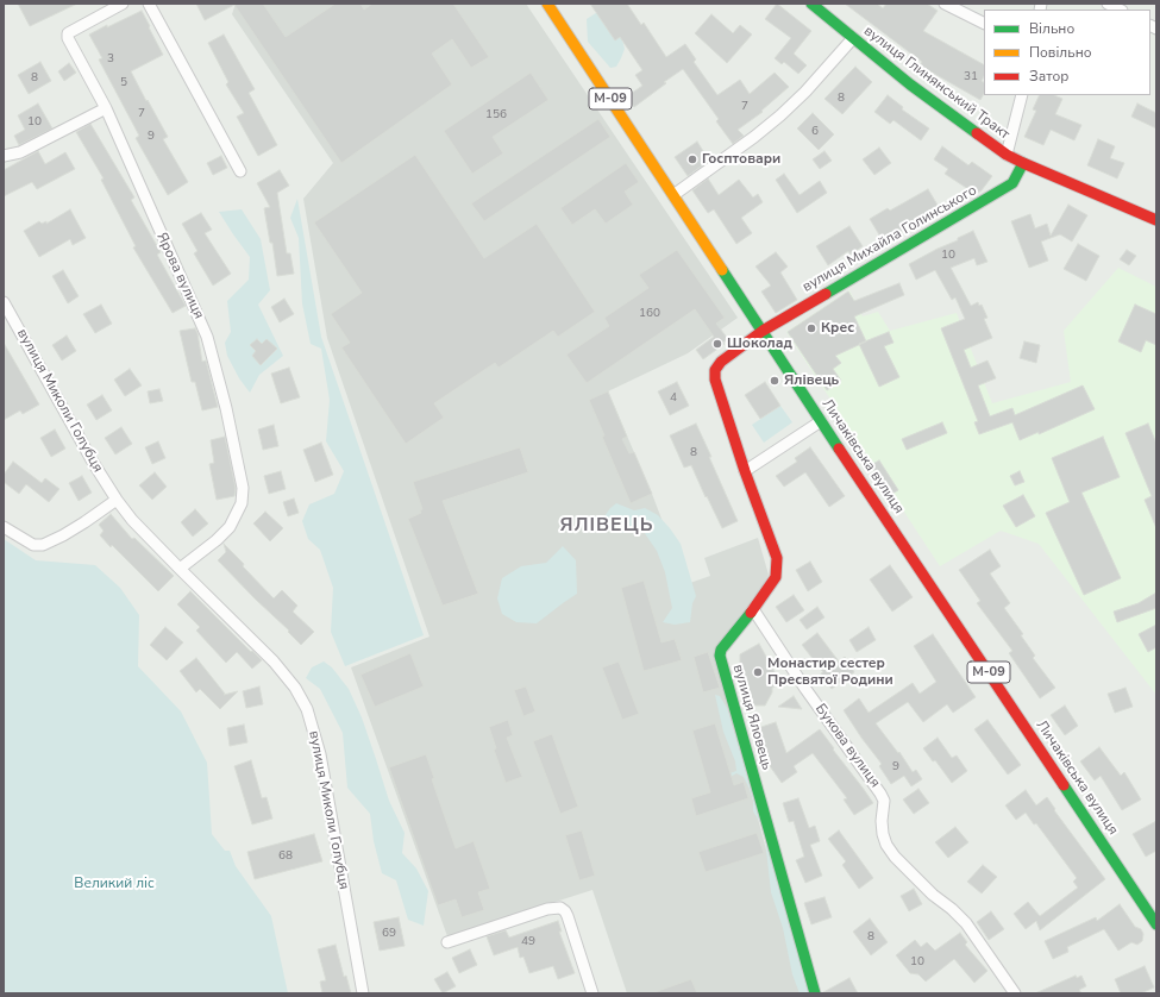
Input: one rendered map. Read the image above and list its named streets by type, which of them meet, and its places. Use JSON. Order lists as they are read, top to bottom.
{
  "streets": {
    "main road": [
      "вулиця Глинянський Тракт",
      "М-09",
      "вулиця Михайла Голинського",
      "Личаківська вулиця",
      "вулиця Яловець"
    ],
    "street": ["Ярова вулиця", "вулиця Миколи Голубця", "Букова вулиця"]
  },
  "crossings": [
    ["вулиця Глинянський Тракт", "вулиця Михайла Голинського"],
    ["вулиця Михайла Голинського", "Личаківська вулиця"],
    ["вулиця Михайла Голинського", "вулиця Яловець"],
    ["Ярова вулиця", "вулиця Миколи Голубця"],
    ["вулиця Яловець", "Букова вулиця"]
  ],
  "districts": ["ЯЛІВЕЦЬ"],
  "parks": ["Великий ліс"],
  "places": [
    "Госптовари",
    "Крес",
    "Шоколад",
    "Ялівець",
    "Монастир сестер Пресвятої Родини"
  ],
  "house_numbers": [
    "3",
    "31",
    "8",
    "5",
    "8",
    "7",
    "7",
    "156",
    "10",
    "6",
    "9",
    "10",
    "160",
    "4",
    "8",
    "9",
    "68",
    "69",
    "8",
    "49",
    "10"
  ],
  "legend": ["Вільно", "Повільно", "Затор"]
}
